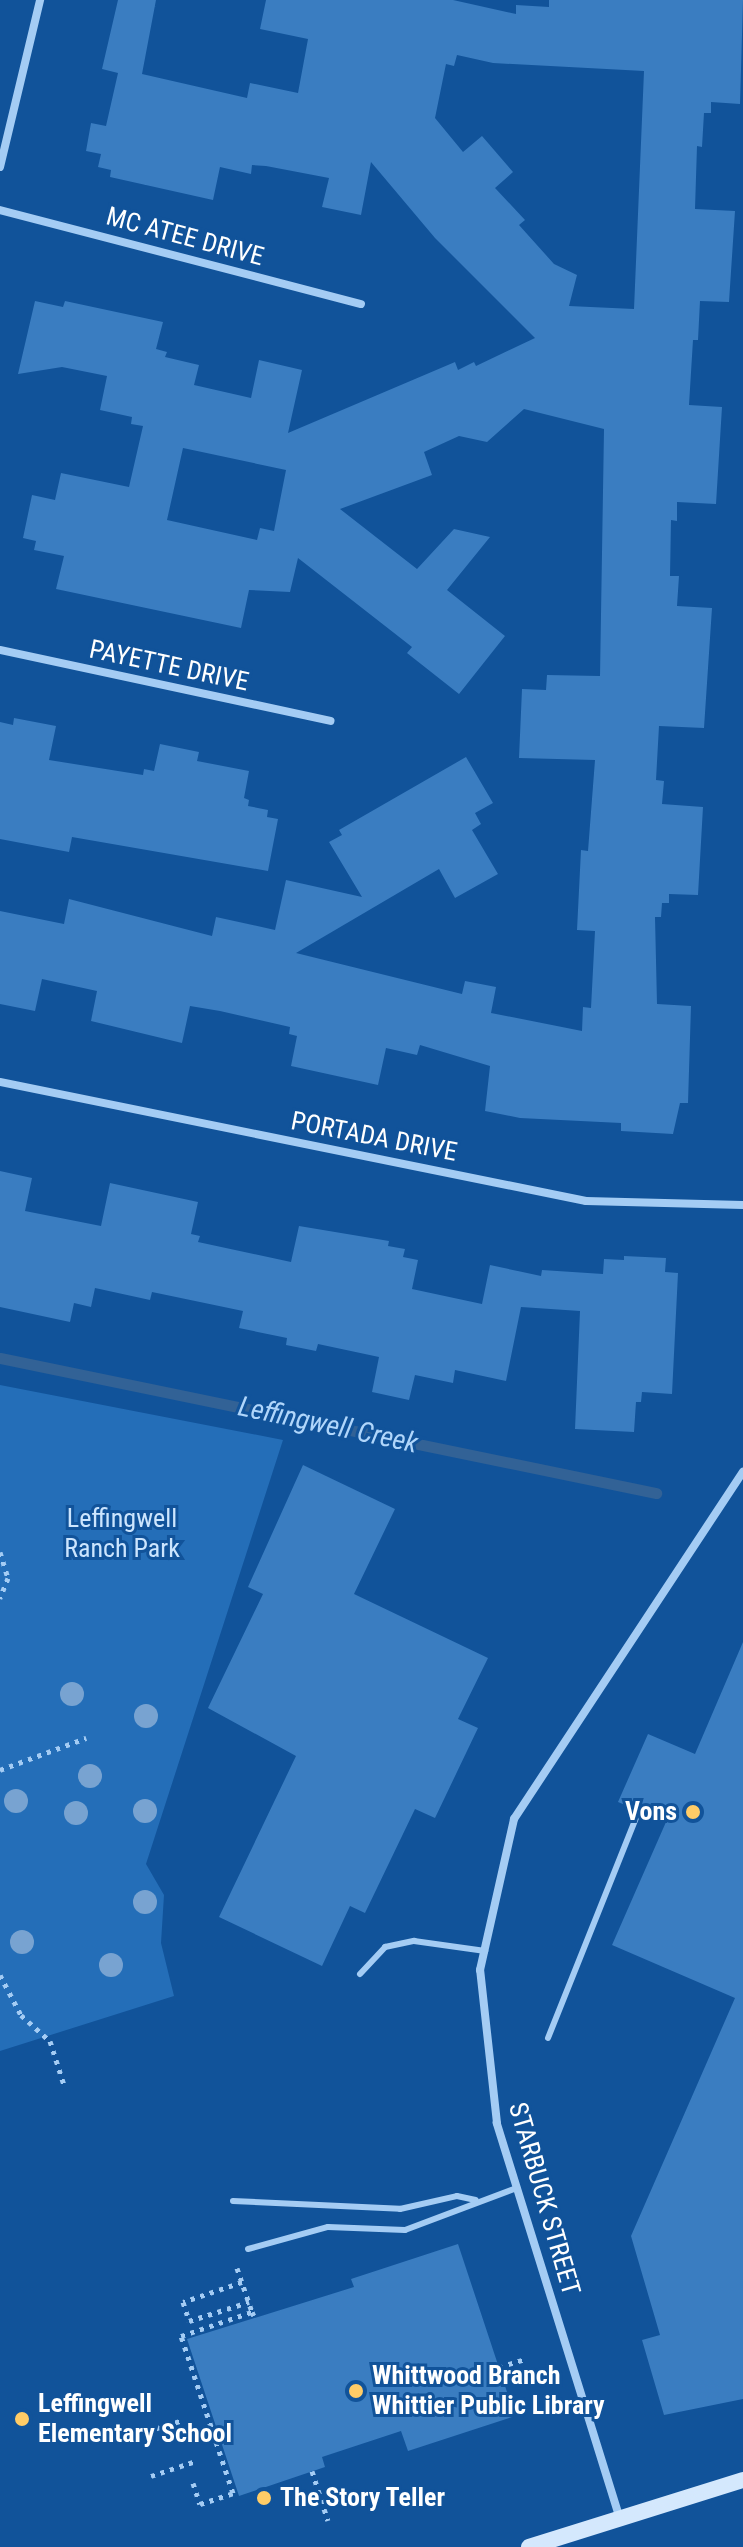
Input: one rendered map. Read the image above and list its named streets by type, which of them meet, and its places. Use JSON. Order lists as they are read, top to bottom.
{
  "streets": {
    "street": [
      "MC ATEE DRIVE",
      "PAYETTE DRIVE",
      "PORTADA DRIVE",
      "STARBUCK STREET"
    ]
  },
  "water": ["Leffingwell Creek"],
  "parks": ["Leffingwell Ranch Park"],
  "places": [
    "Vons",
    "Whittwood Branch Whittier Public Library",
    "Leffingwell Elementary School",
    "The Story Teller"
  ]
}
